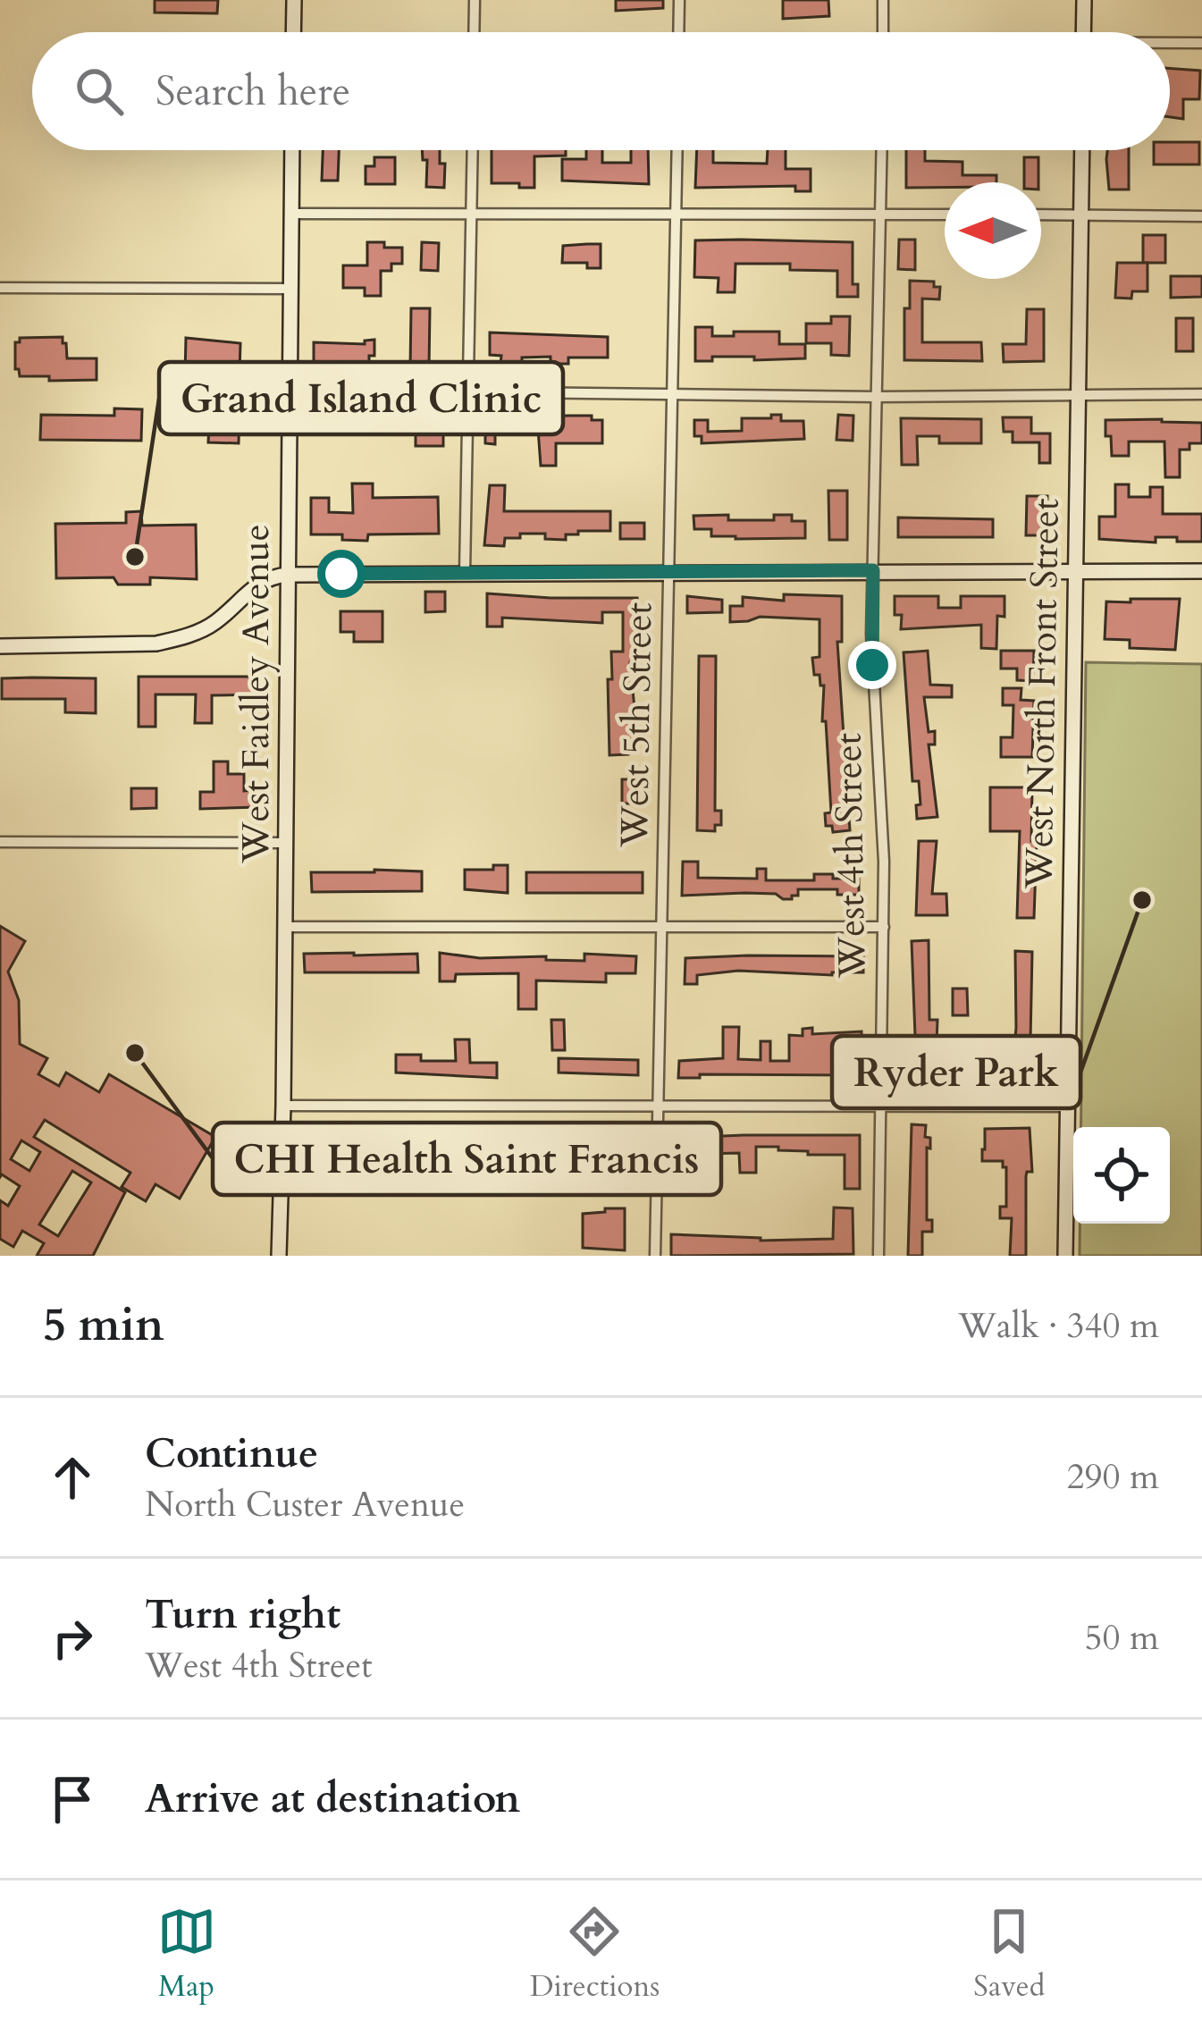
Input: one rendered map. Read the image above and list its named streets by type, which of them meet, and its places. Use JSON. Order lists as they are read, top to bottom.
{
  "streets": {
    "street": [
      "West Faidley Avenue",
      "West North Front Street",
      "West 5th Street",
      "West 4th Street"
    ]
  },
  "places": ["Grand Island Clinic", "Ryder Park", "CHI Health Saint Francis"],
  "north": "left",
  "page": {
    "search": "Search here",
    "heading": ["5 min", "Walk · 340 m"],
    "list": [
      ["Continue", "North Custer Avenue", "290 m"],
      ["Turn right", "West 4th Street", "50 m"],
      "Arrive at destination"
    ],
    "nav": ["Map", "Directions", "Saved"]
  }
}
